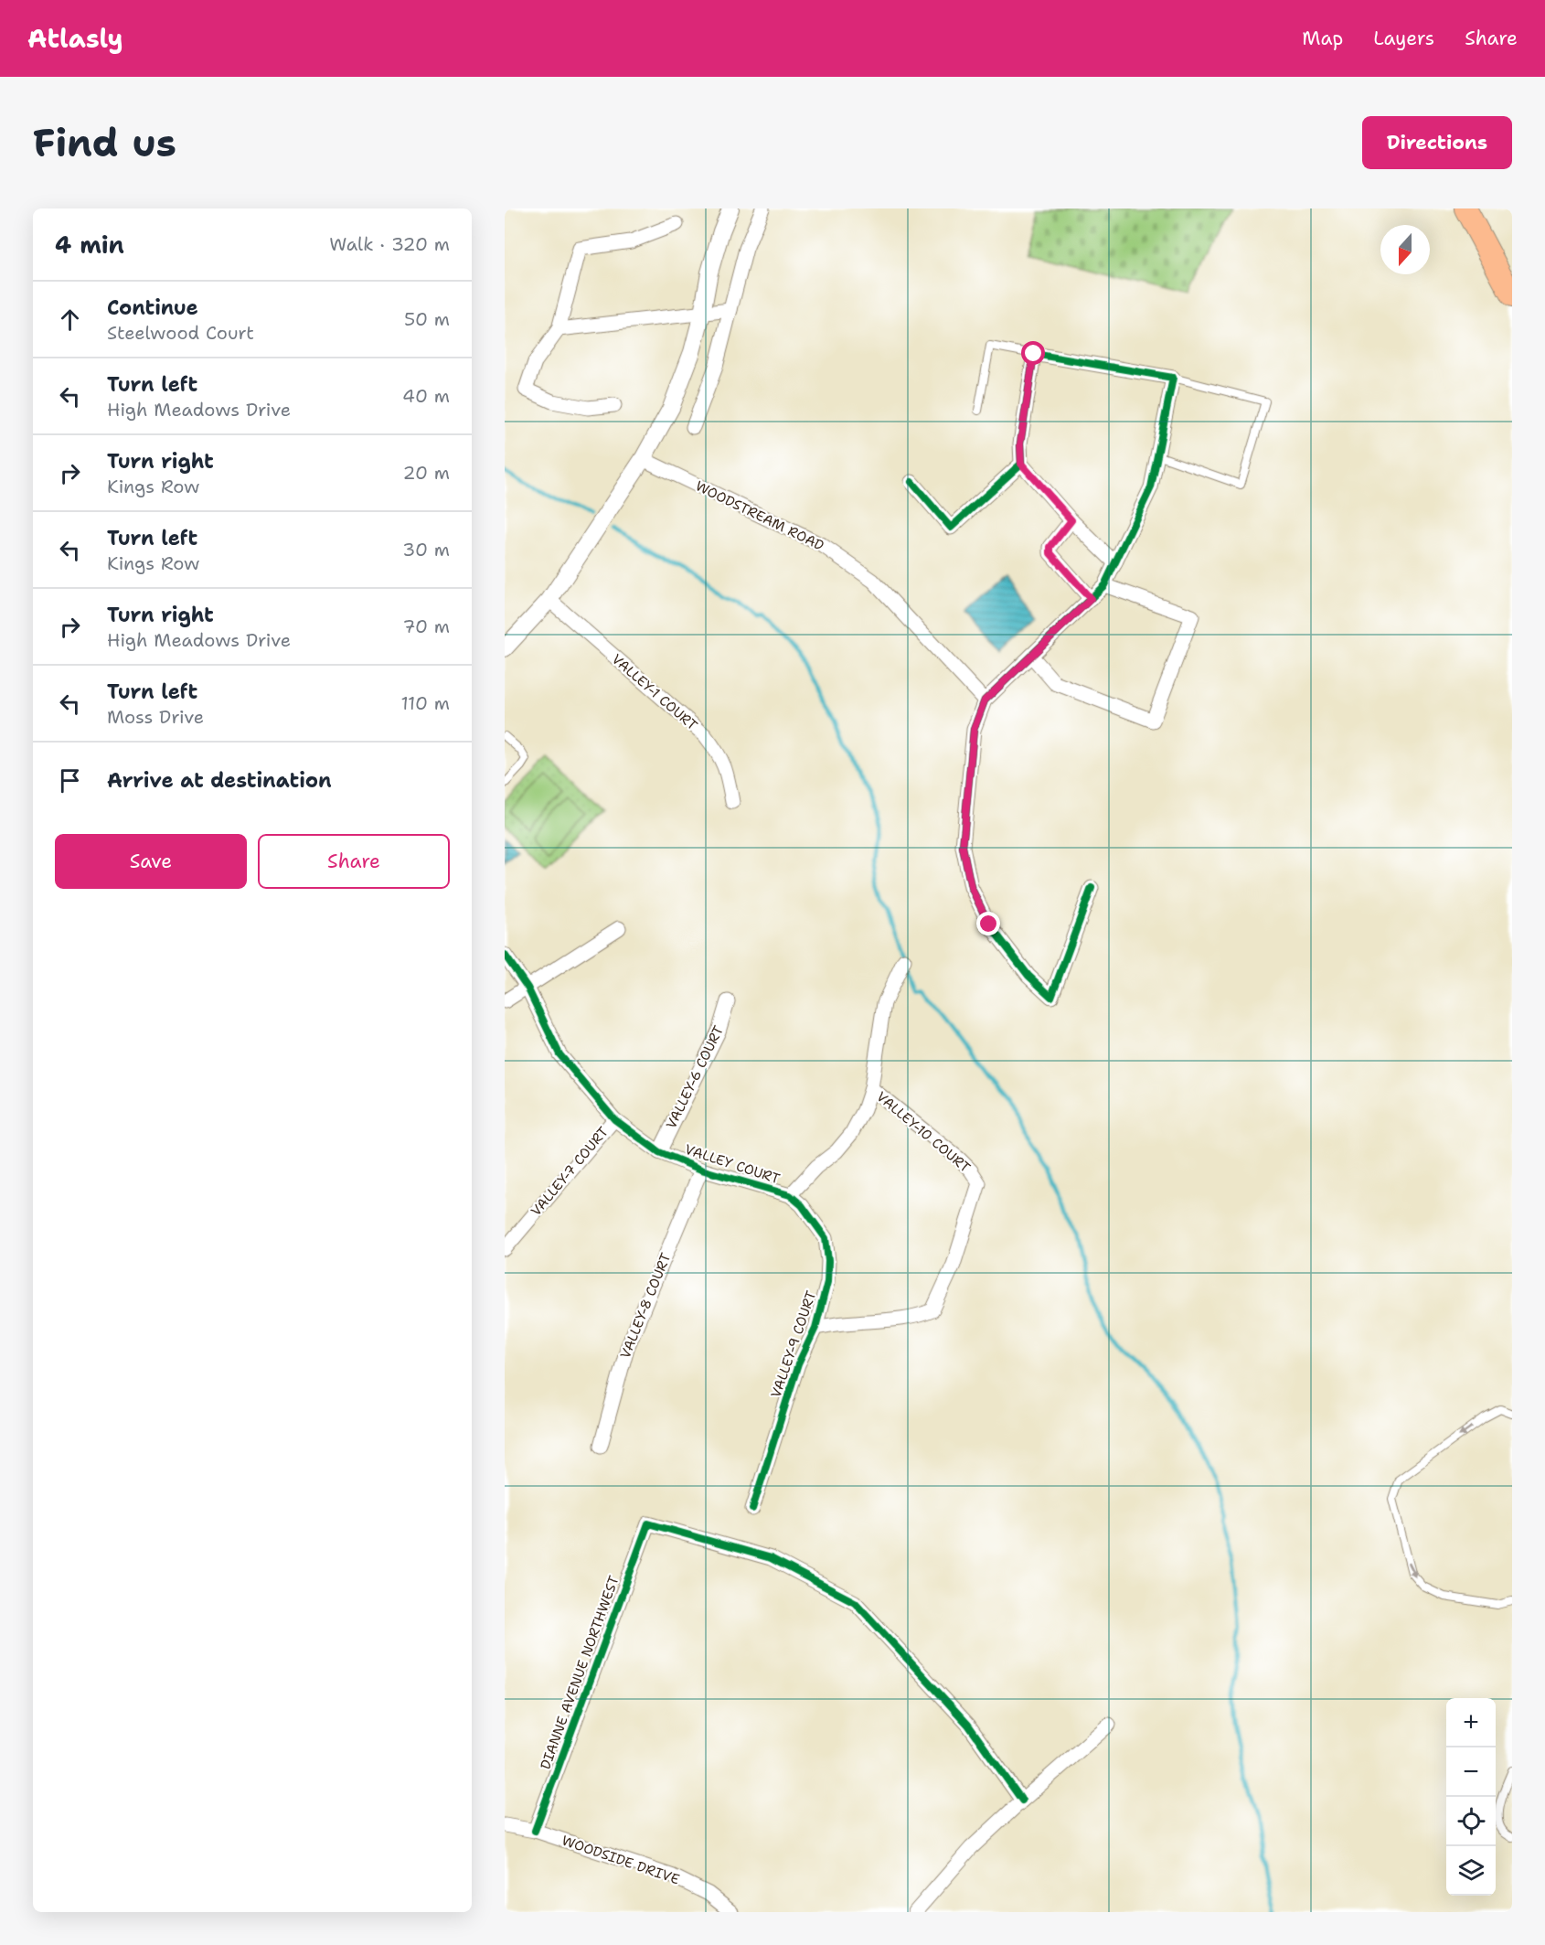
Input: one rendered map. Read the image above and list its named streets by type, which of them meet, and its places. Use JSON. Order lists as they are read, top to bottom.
{
  "streets": {
    "street": [
      "WOODSTREAM ROAD",
      "VALLEY-1 COURT",
      "VALLEY-6 COURT",
      "VALLEY-10 COURT",
      "VALLEY COURT",
      "VALLEY-7 COURT",
      "VALLEY-8 COURT",
      "VALLEY-9 COURT",
      "DIANNE AVENUE NORTHWEST",
      "WOODSIDE DRIVE"
    ]
  },
  "crossings": [
    ["VALLEY-6 COURT", "VALLEY COURT"],
    ["VALLEY-10 COURT", "VALLEY COURT"],
    ["VALLEY-10 COURT", "VALLEY-9 COURT"],
    ["VALLEY COURT", "VALLEY-7 COURT"],
    ["VALLEY COURT", "VALLEY-8 COURT"],
    ["VALLEY COURT", "VALLEY-9 COURT"],
    ["DIANNE AVENUE NORTHWEST", "WOODSIDE DRIVE"]
  ],
  "north": "bottom",
  "page": {
    "header": "Atlasly",
    "nav": ["Map", "Layers", "Share"],
    "buttons": [
      "Directions",
      ["Save", "Share"]
    ],
    "title": "Find us",
    "heading": ["4 min", "Walk · 320 m"],
    "list": [
      ["Continue", "Steelwood Court", "50 m"],
      ["Turn left", "High Meadows Drive", "40 m"],
      ["Turn right", "Kings Row", "20 m"],
      ["Turn left", "Kings Row", "30 m"],
      ["Turn right", "High Meadows Drive", "70 m"],
      ["Turn left", "Moss Drive", "110 m"],
      "Arrive at destination"
    ],
    "map_buttons": ["+", "−"]
  }
}
